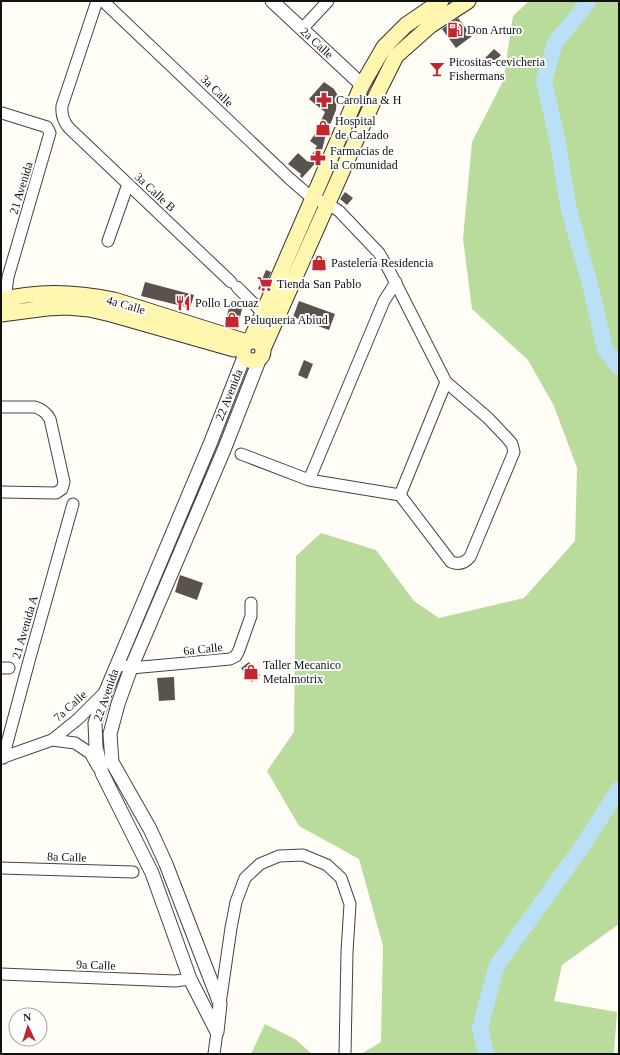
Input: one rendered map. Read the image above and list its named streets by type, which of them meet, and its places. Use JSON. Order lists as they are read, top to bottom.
{
  "streets": {
    "main road": ["4a Calle"],
    "street": [
      "2a Calle",
      "3a Calle",
      "21 Avenida",
      "3a Calle B",
      "22 Avenida",
      "21 Avenida A",
      "6a Calle",
      "7a Calle",
      "8a Calle",
      "9a Calle"
    ]
  },
  "crossings": [
    ["21 Avenida", "4a Calle"],
    ["4a Calle", "22 Avenida"],
    ["22 Avenida", "6a Calle"],
    ["22 Avenida", "7a Calle"],
    ["22 Avenida", "9a Calle"],
    ["21 Avenida A", "7a Calle"]
  ],
  "places": {
    "fuel station": ["Don Arturo"],
    "bar": ["Picositas-cevicheria Fishermans"],
    "pharmacy": ["Carolina & H", "Farmacias de la Comunidad"],
    "shop": [
      "Hospital de Calzado",
      "Pastelería Residencia",
      "Peluqueria Abiud",
      "Taller Mecanico Metalmotrix"
    ],
    "supermarket": ["Tienda San Pablo"],
    "restaurant": ["Pollo Locuaz"]
  },
  "north": "top"
}
